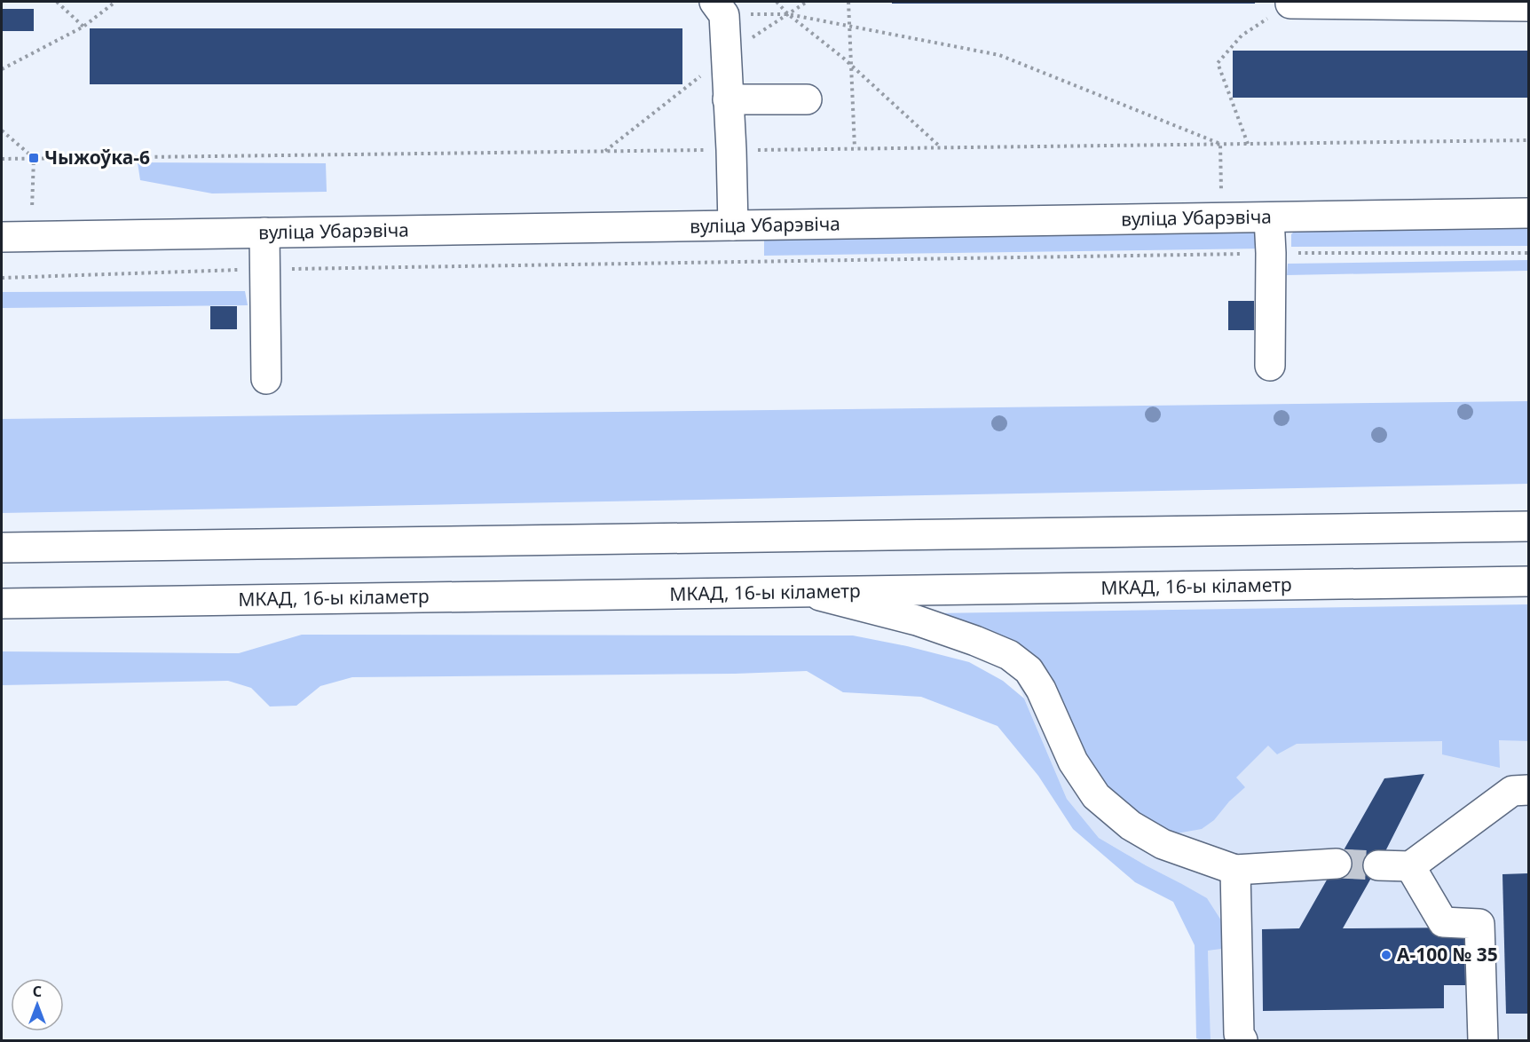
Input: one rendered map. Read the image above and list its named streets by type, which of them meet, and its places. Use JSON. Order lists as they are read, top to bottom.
{
  "streets": {
    "main road": ["вуліца Убарэвіча", "МКАД, 16-ы кіламетр"]
  },
  "places": {
    "transit": ["Чыжоўка-6"],
    "other": ["А-100 № 35"]
  },
  "north": "top"
}
